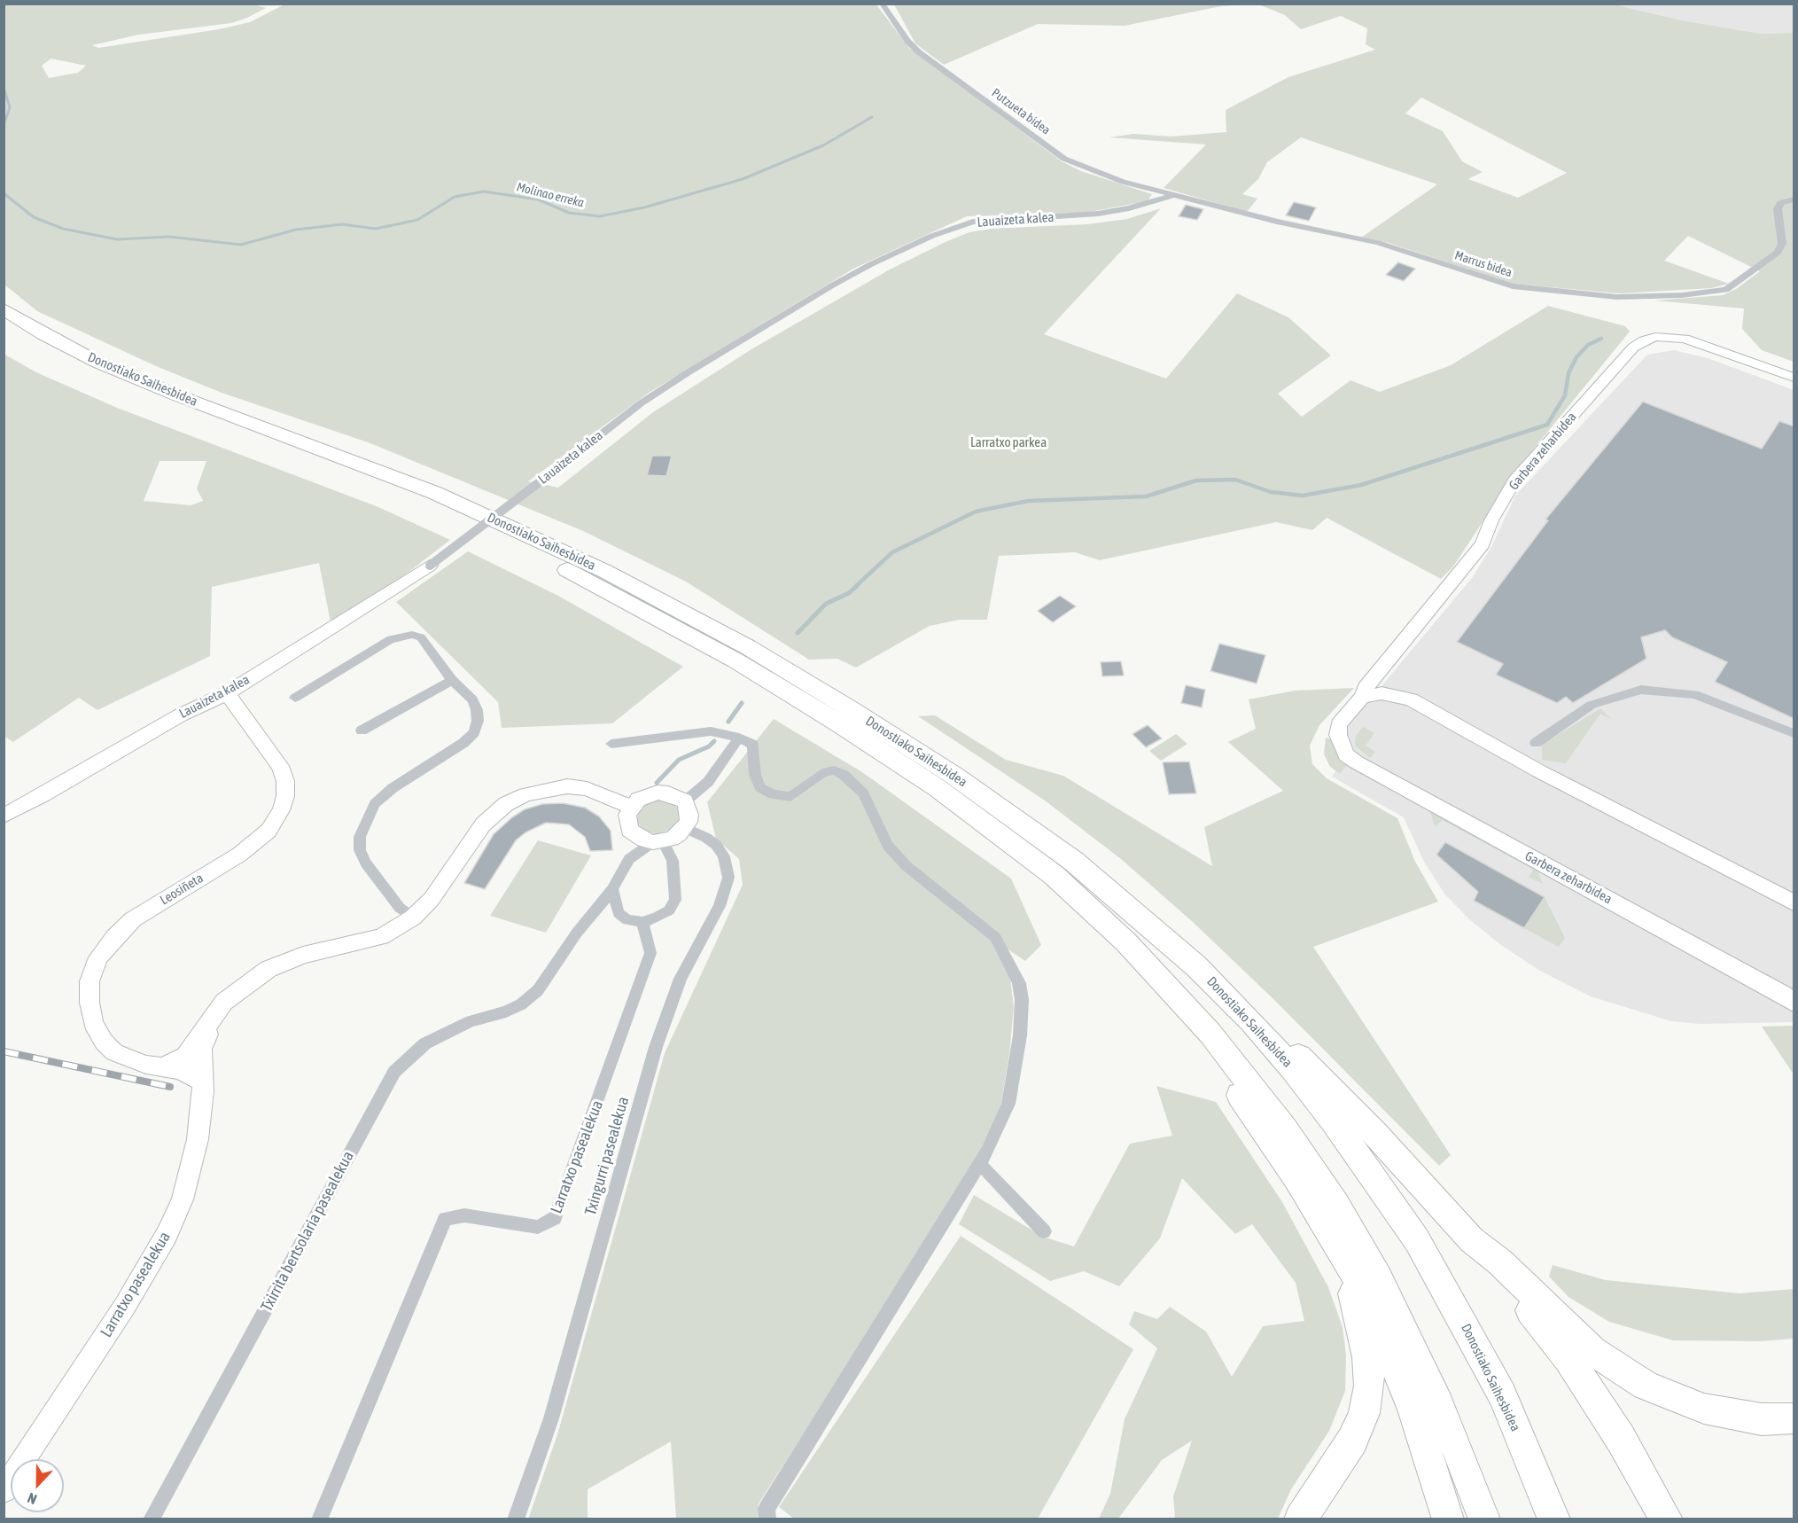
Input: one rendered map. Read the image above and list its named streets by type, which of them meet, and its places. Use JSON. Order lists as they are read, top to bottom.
{
  "streets": {
    "highway": ["Donostiako Saihesbidea"],
    "street": [
      "Putzueta bidea",
      "Lauaizeta kalea",
      "Marrus bidea",
      "Garbera zeharbidea",
      "Leosiñeta",
      "Txingurri pasealekua",
      "Larratxo pasealekua",
      "Txirrita bertsolaria pasealekua"
    ]
  },
  "crossings": [
    ["Putzueta bidea", "Lauaizeta kalea"],
    ["Putzueta bidea", "Marrus bidea"],
    ["Lauaizeta kalea", "Marrus bidea"],
    ["Lauaizeta kalea", "Leosiñeta"],
    ["Leosiñeta", "Larratxo pasealekua"],
    ["Txingurri pasealekua", "Larratxo pasealekua"],
    ["Larratxo pasealekua", "Txirrita bertsolaria pasealekua"]
  ],
  "water": ["Molinao erreka"],
  "parks": ["Larratxo parkea"],
  "north": "bottom"
}
